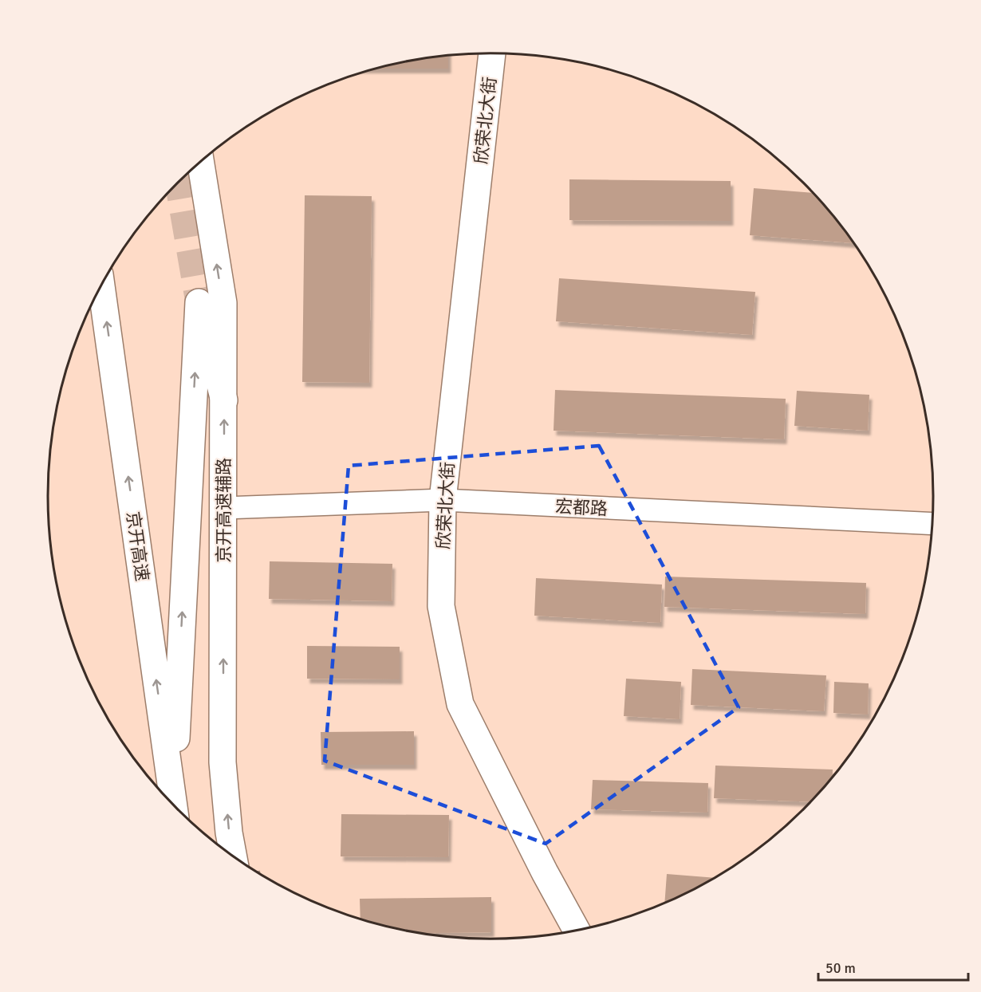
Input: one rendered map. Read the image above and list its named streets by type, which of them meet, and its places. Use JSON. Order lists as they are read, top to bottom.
{
  "streets": {
    "main road": ["欣荣北大街", "京开高速辅路", "京开高速"],
    "street": ["宏都路"]
  },
  "crossings": [
    ["欣荣北大街", "宏都路"],
    ["宏都路", "京开高速辅路"]
  ],
  "one_way": ["京开高速辅路", "京开高速"],
  "scale_bar": "50 m"
}
